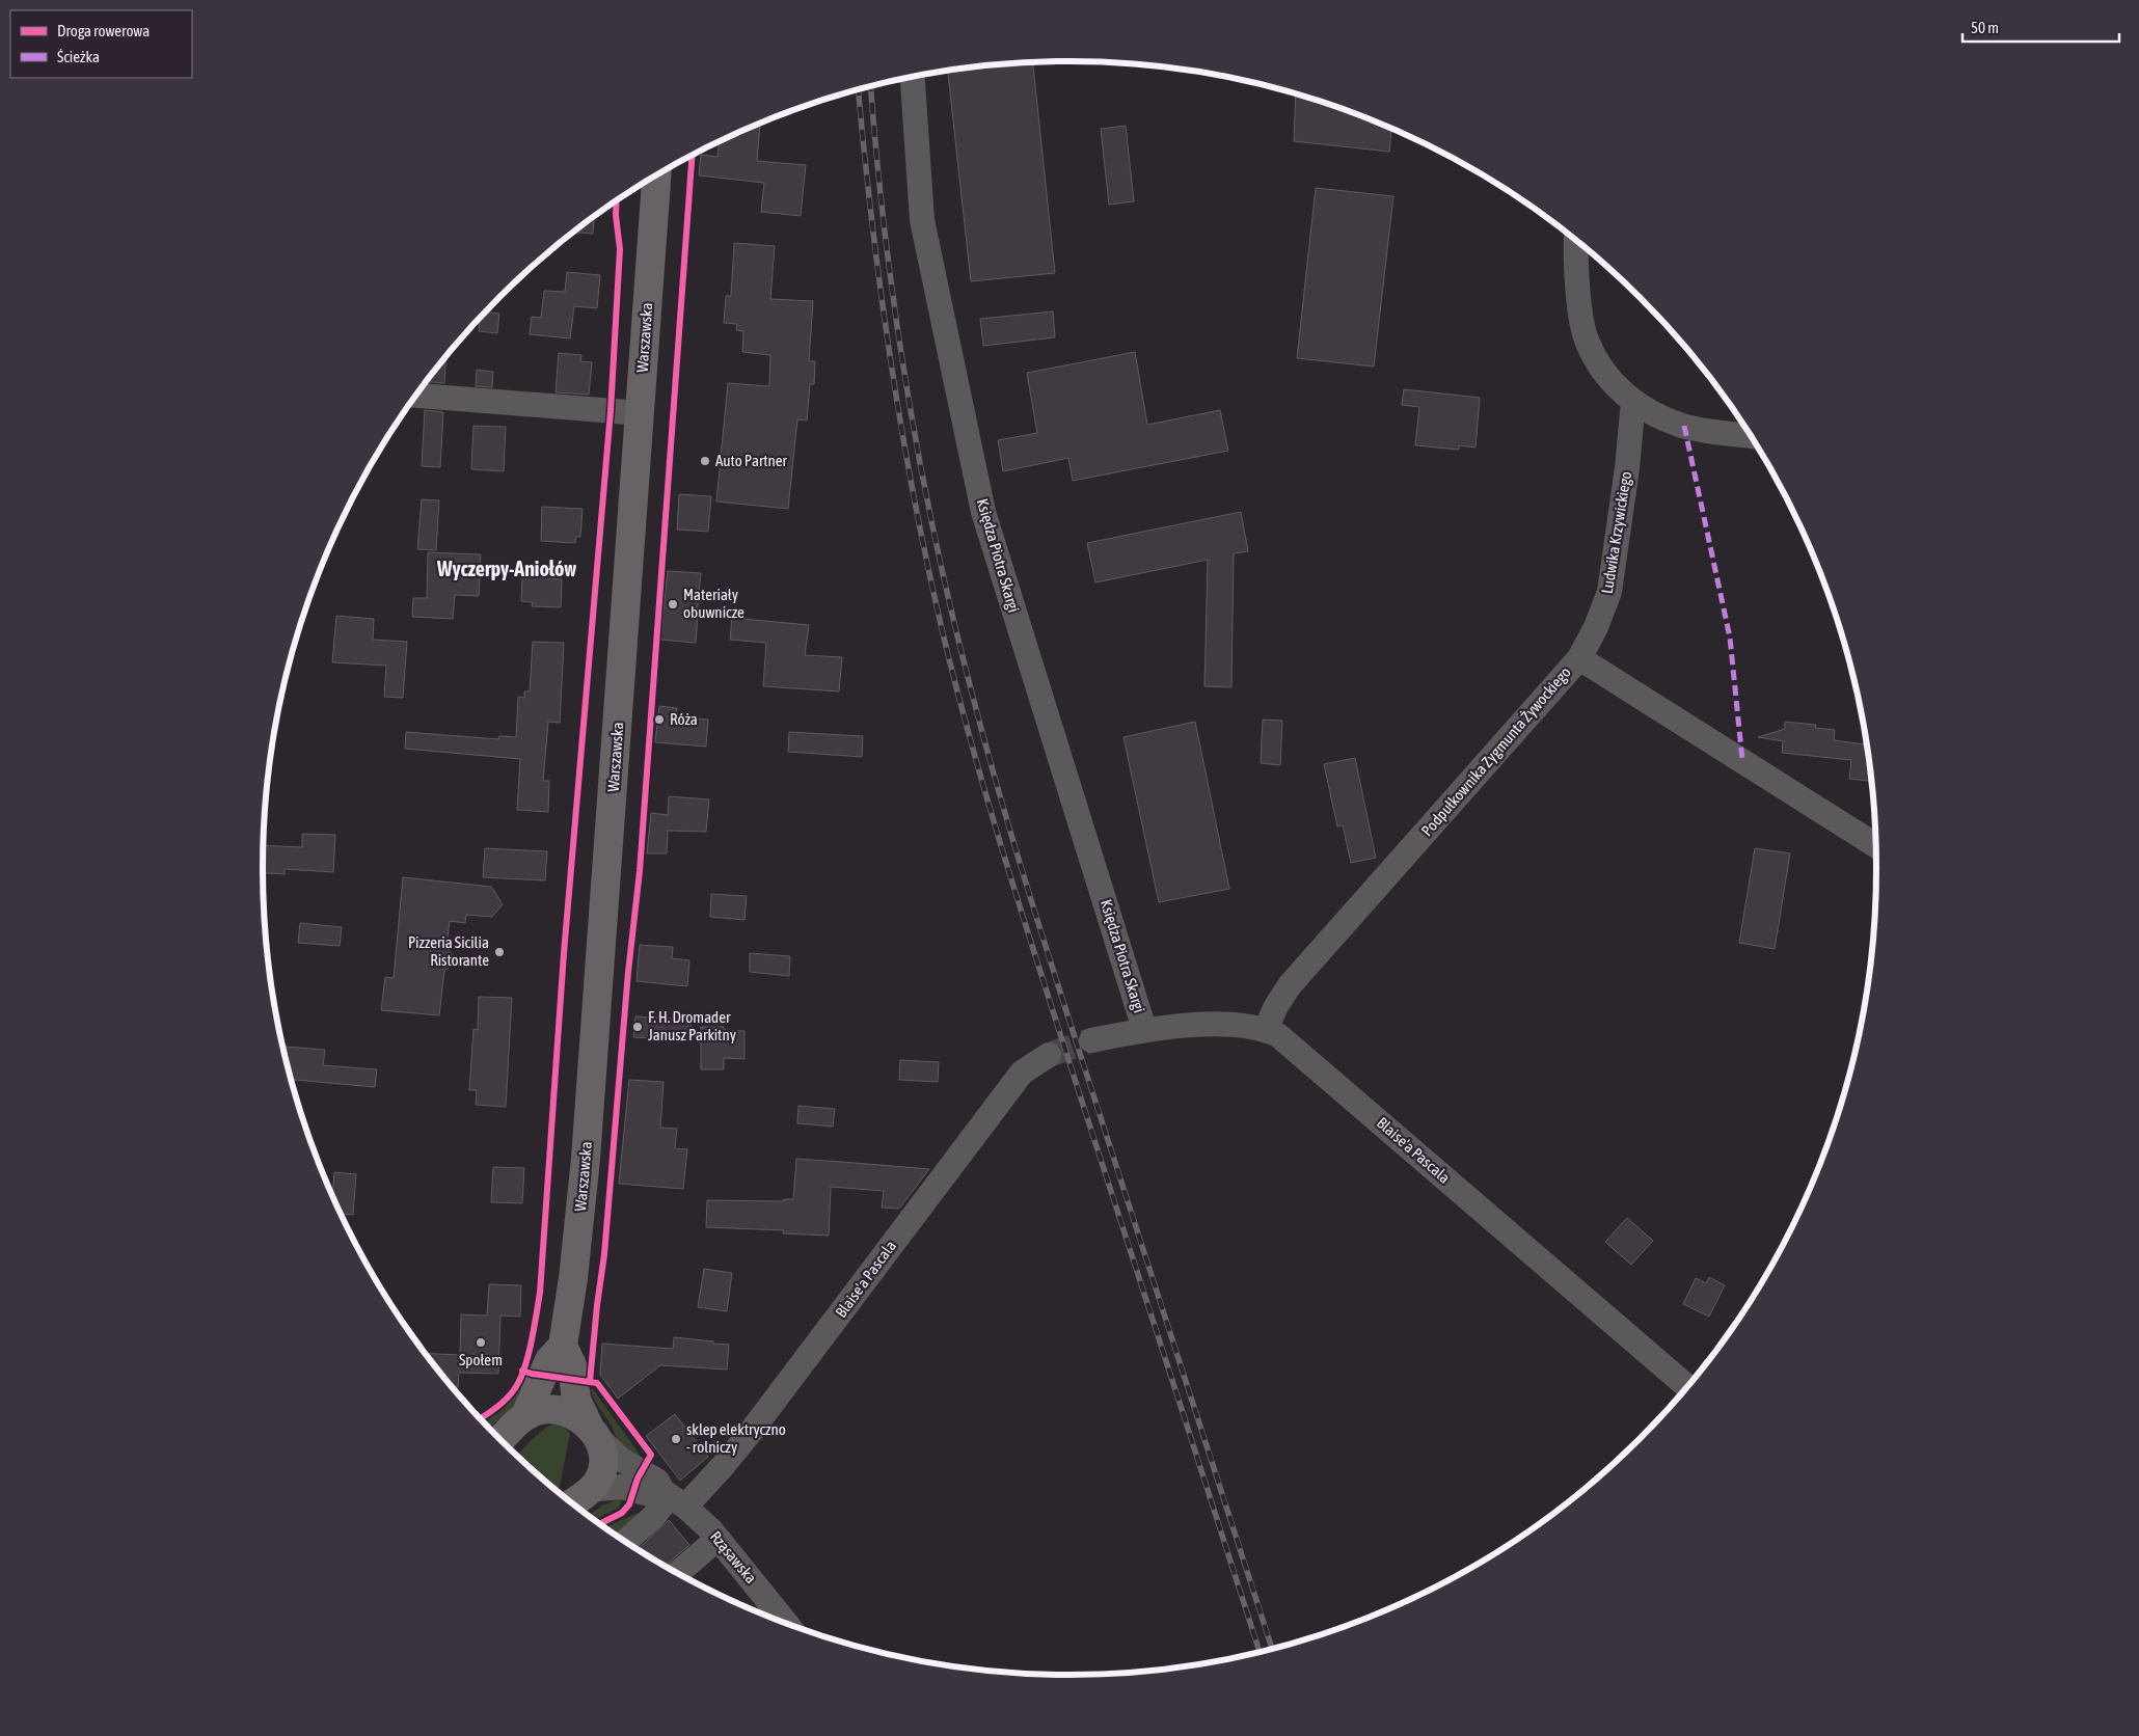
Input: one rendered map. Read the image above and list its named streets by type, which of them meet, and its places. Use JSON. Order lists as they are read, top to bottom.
{
  "streets": {
    "main road": ["Warszawska"],
    "street": [
      "Ludwika Krzywickiego",
      "Księdza Piotra Skargi",
      "Podpułkownika Zygmunta Żywockiego",
      "Blaise'a Pascala",
      "Rząsawska"
    ]
  },
  "crossings": [
    ["Ludwika Krzywickiego", "Podpułkownika Zygmunta Żywockiego"],
    ["Księdza Piotra Skargi", "Blaise'a Pascala"],
    ["Podpułkownika Zygmunta Żywockiego", "Blaise'a Pascala"],
    ["Blaise'a Pascala", "Rząsawska"]
  ],
  "districts": ["Wyczerpy-Aniołów"],
  "places": [
    "Auto Partner",
    "Materiały obuwnicze",
    "Róża",
    "Pizzeria Sicilia Ristorante",
    "F. H. Dromader Janusz Parkitny",
    "Społem",
    "sklep elektryczno - rolniczy"
  ],
  "legend": ["Droga rowerowa", "Ścieżka"],
  "scale_bar": "50 m"
}
